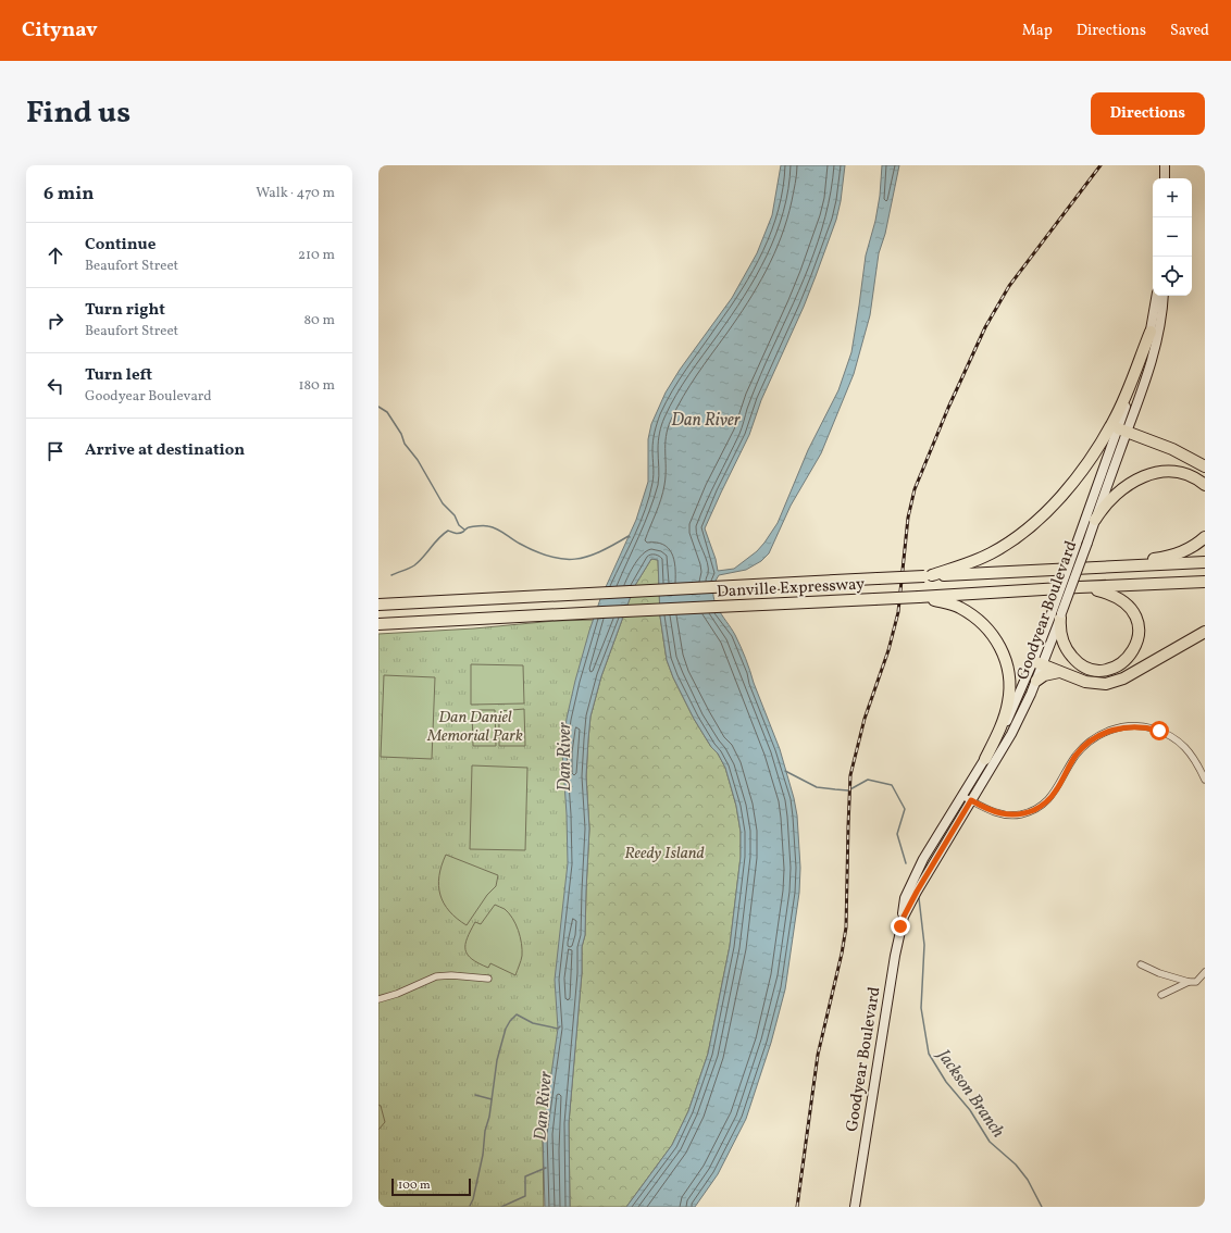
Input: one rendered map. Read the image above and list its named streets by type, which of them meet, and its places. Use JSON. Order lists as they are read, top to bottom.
{
  "streets": {
    "highway": ["Danville Expressway"],
    "main road": ["Goodyear Boulevard"]
  },
  "water": ["Dan River", "Jackson Branch"],
  "parks": ["Dan Daniel Memorial Park", "Reedy Island"],
  "scale_bar": "100 m",
  "page": {
    "header": "Citynav",
    "nav": ["Map", "Directions", "Saved"],
    "title": "Find us",
    "buttons": "Directions",
    "heading": ["6 min", "Walk · 470 m"],
    "map_buttons": ["+", "−"],
    "list": [
      ["Continue", "Beaufort Street", "210 m"],
      ["Turn right", "Beaufort Street", "80 m"],
      ["Turn left", "Goodyear Boulevard", "180 m"],
      "Arrive at destination"
    ],
    "scale": "100 m"
  }
}
